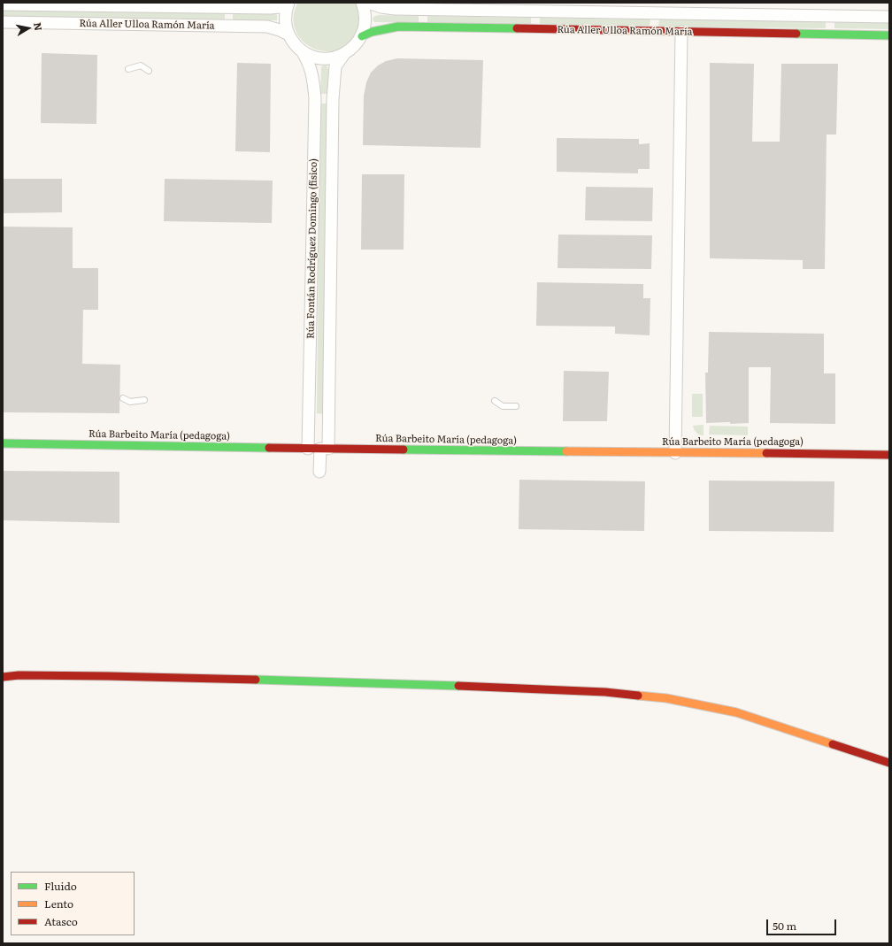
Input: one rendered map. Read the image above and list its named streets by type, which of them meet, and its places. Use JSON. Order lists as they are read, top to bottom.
{
  "streets": {
    "street": ["Rúa Aller Ulloa Ramón María", "Rúa Fontán Rodríguez Domingo (físico)", "Rúa Barbeito María (pedagoga)"]
  },
  "crossings": [
    ["Rúa Aller Ulloa Ramón María", "Rúa Fontán Rodríguez Domingo (físico)"],
    ["Rúa Fontán Rodríguez Domingo (físico)", "Rúa Barbeito María (pedagoga)"]
  ],
  "legend": ["Fluido", "Lento", "Atasco"],
  "scale_bar": "50 m",
  "north": "right"
}
